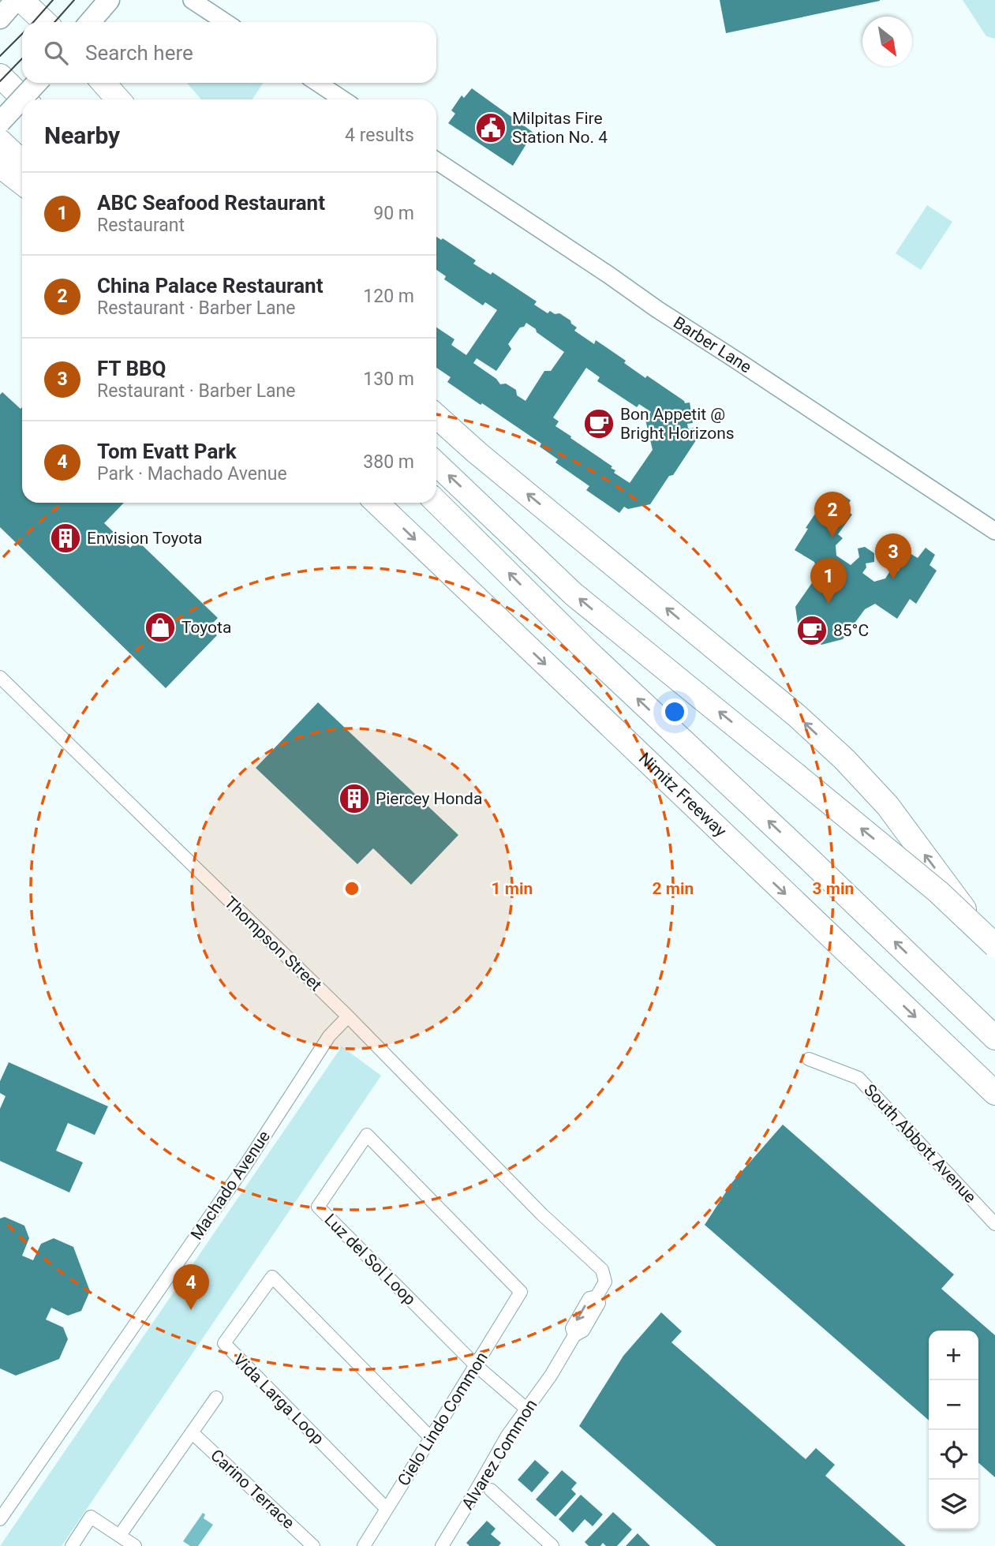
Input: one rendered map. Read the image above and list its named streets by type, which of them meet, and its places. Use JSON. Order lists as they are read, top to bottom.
{
  "streets": {
    "highway": ["Nimitz Freeway"],
    "street": [
      "Barber Lane",
      "Thompson Street",
      "South Abbott Avenue",
      "Machado Avenue",
      "Luz del Sol Loop",
      "Vida Larga Loop",
      "Cielo Lindo Common",
      "Alvarez Common",
      "Carino Terrace"
    ]
  },
  "crossings": [
    ["Thompson Street", "Machado Avenue"],
    ["Thompson Street", "Alvarez Common"],
    ["Luz del Sol Loop", "Cielo Lindo Common"],
    ["Luz del Sol Loop", "Alvarez Common"],
    ["Vida Larga Loop", "Cielo Lindo Common"]
  ],
  "places": {
    "public building": ["Milpitas Fire Station No. 4"],
    "cafe": ["Bon Appetit @ Bright Horizons", "85°C"],
    "building": ["Envision Toyota", "Piercey Honda"],
    "shop": ["Toyota"]
  },
  "north": "bottom right",
  "page": {
    "search": "Search here",
    "heading": ["Nearby", "4 results"],
    "list": [
      {
        "mark": "1",
        "name": "ABC Seafood Restaurant",
        "note": "Restaurant",
        "value": "90 m"
      },
      {
        "mark": "2",
        "name": "China Palace Restaurant",
        "note": "Restaurant · Barber Lane",
        "value": "120 m"
      },
      {
        "mark": "3",
        "name": "FT BBQ",
        "note": "Restaurant · Barber Lane",
        "value": "130 m"
      },
      {
        "mark": "4",
        "name": "Tom Evatt Park",
        "note": "Park · Machado Avenue",
        "value": "380 m"
      }
    ],
    "pins": [
      "2",
      "3",
      "1",
      "4"
    ],
    "map_buttons": ["+", "−"]
  },
  "rings": ["1 min", "2 min", "3 min"]
}
